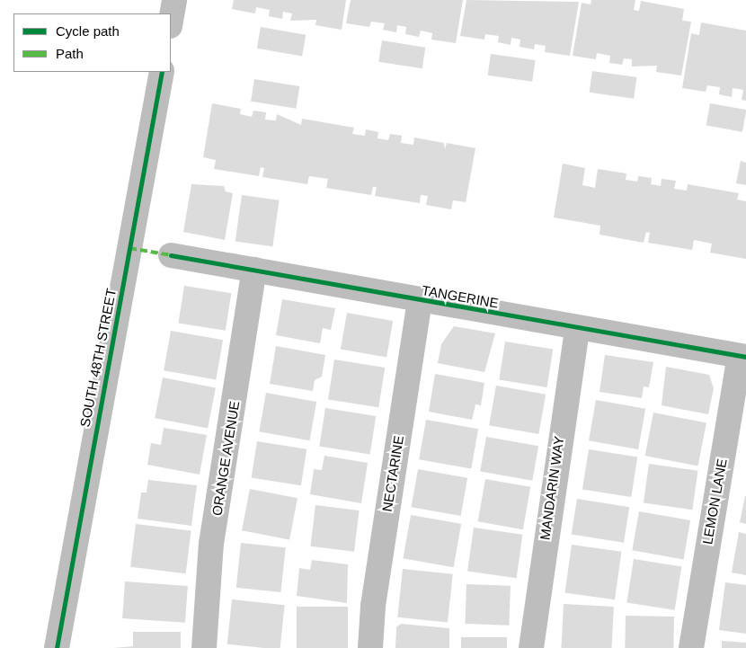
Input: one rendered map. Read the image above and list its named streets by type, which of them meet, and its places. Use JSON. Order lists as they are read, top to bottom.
{
  "streets": {
    "street": [
      "TANGERINE",
      "SOUTH 48TH STREET",
      "ORANGE AVENUE",
      "NECTARINE",
      "MANDARIN WAY",
      "LEMON LANE"
    ]
  },
  "crossings": [
    ["TANGERINE", "ORANGE AVENUE"],
    ["TANGERINE", "NECTARINE"],
    ["TANGERINE", "MANDARIN WAY"],
    ["TANGERINE", "LEMON LANE"]
  ],
  "legend": ["Cycle path", "Path"]
}
